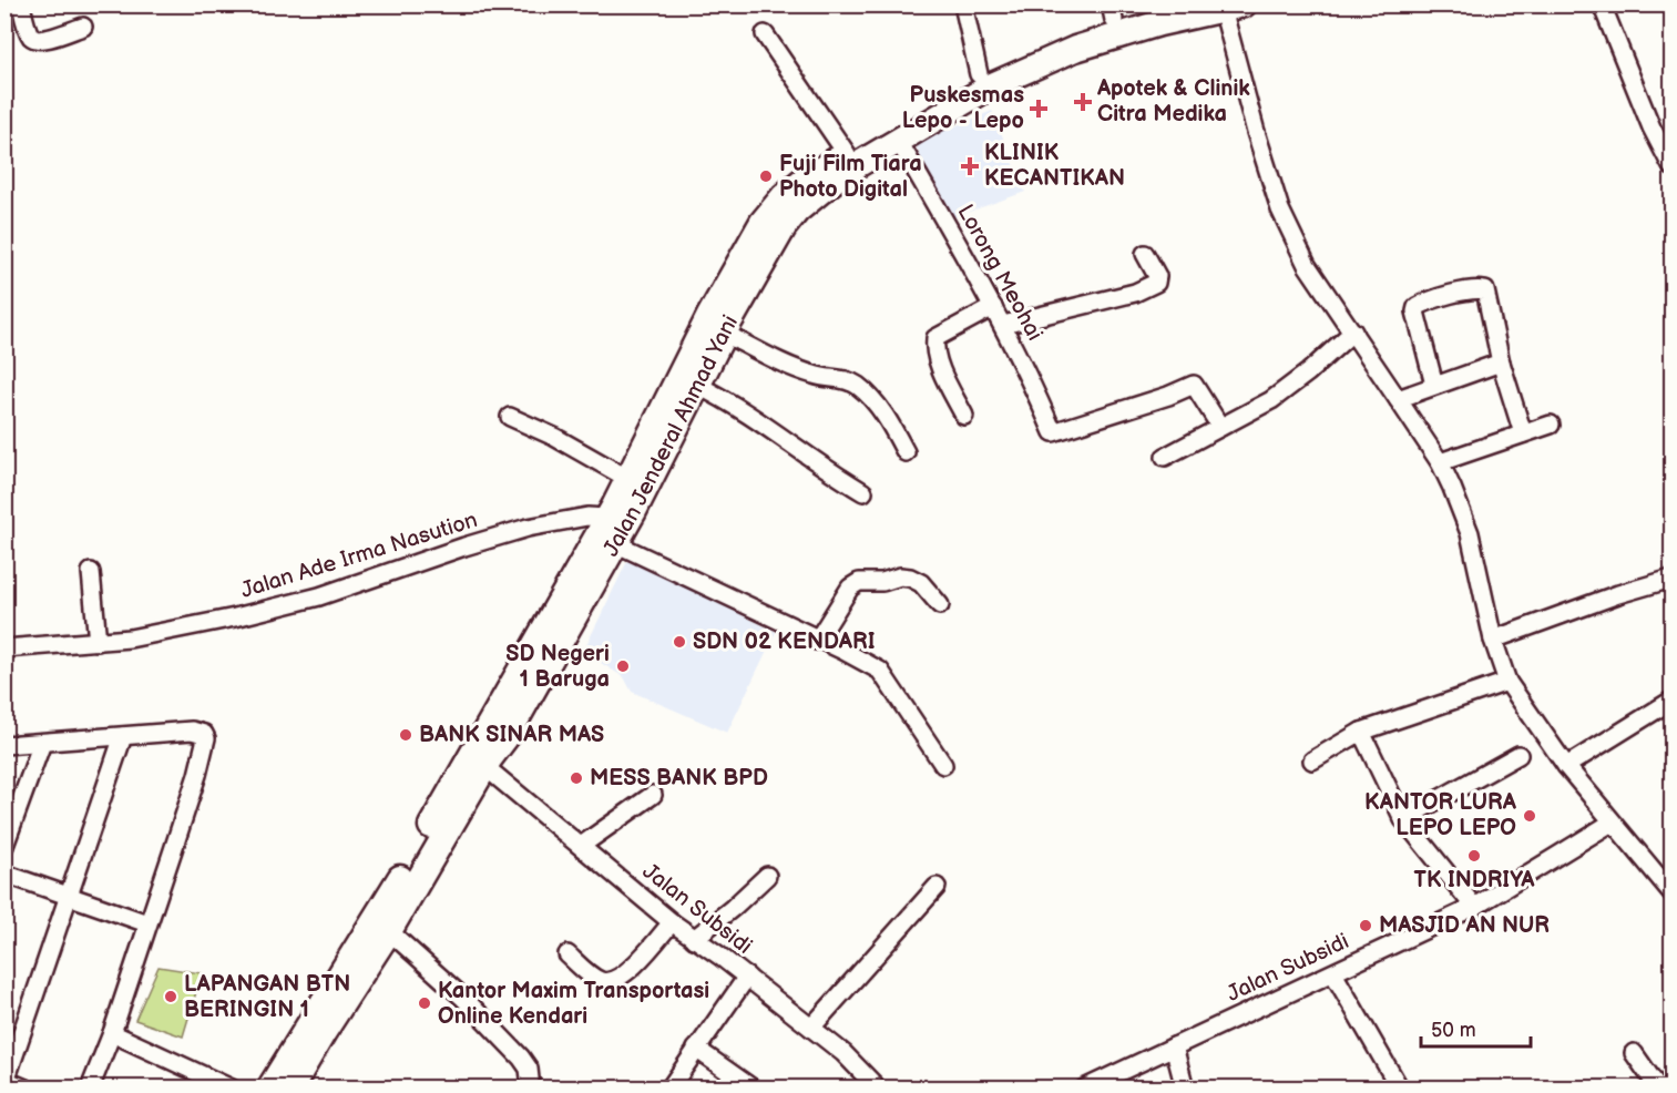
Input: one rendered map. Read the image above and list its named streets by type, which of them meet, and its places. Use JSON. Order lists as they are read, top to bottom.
{
  "streets": {
    "highway": ["Jalan Jenderal Ahmad Yani"],
    "street": ["Lorong Meohai", "Jalan Ade Irma Nasution", "Jalan Subsidi"]
  },
  "crossings": [
    ["Lorong Meohai", "Jalan Jenderal Ahmad Yani"],
    ["Jalan Jenderal Ahmad Yani", "Jalan Ade Irma Nasution"],
    ["Jalan Jenderal Ahmad Yani", "Jalan Subsidi"]
  ],
  "places": {
    "health": ["Apotek & Clinik Citra Medika", "Puskesmas Lepo - Lepo", "KLINIK KECANTIKAN"],
    "other": [
      "Fuji Film Tiara Photo Digital",
      "SDN 02 KENDARI",
      "SD Negeri 1 Baruga",
      "BANK SINAR MAS",
      "MESS BANK BPD",
      "KANTOR LURA LEPO LEPO",
      "TK INDRIYA",
      "MASJID AN NUR",
      "LAPANGAN BTN BERINGIN 1",
      "Kantor Maxim Transportasi Online Kendari"
    ]
  },
  "scale_bar": "50 m"
}
